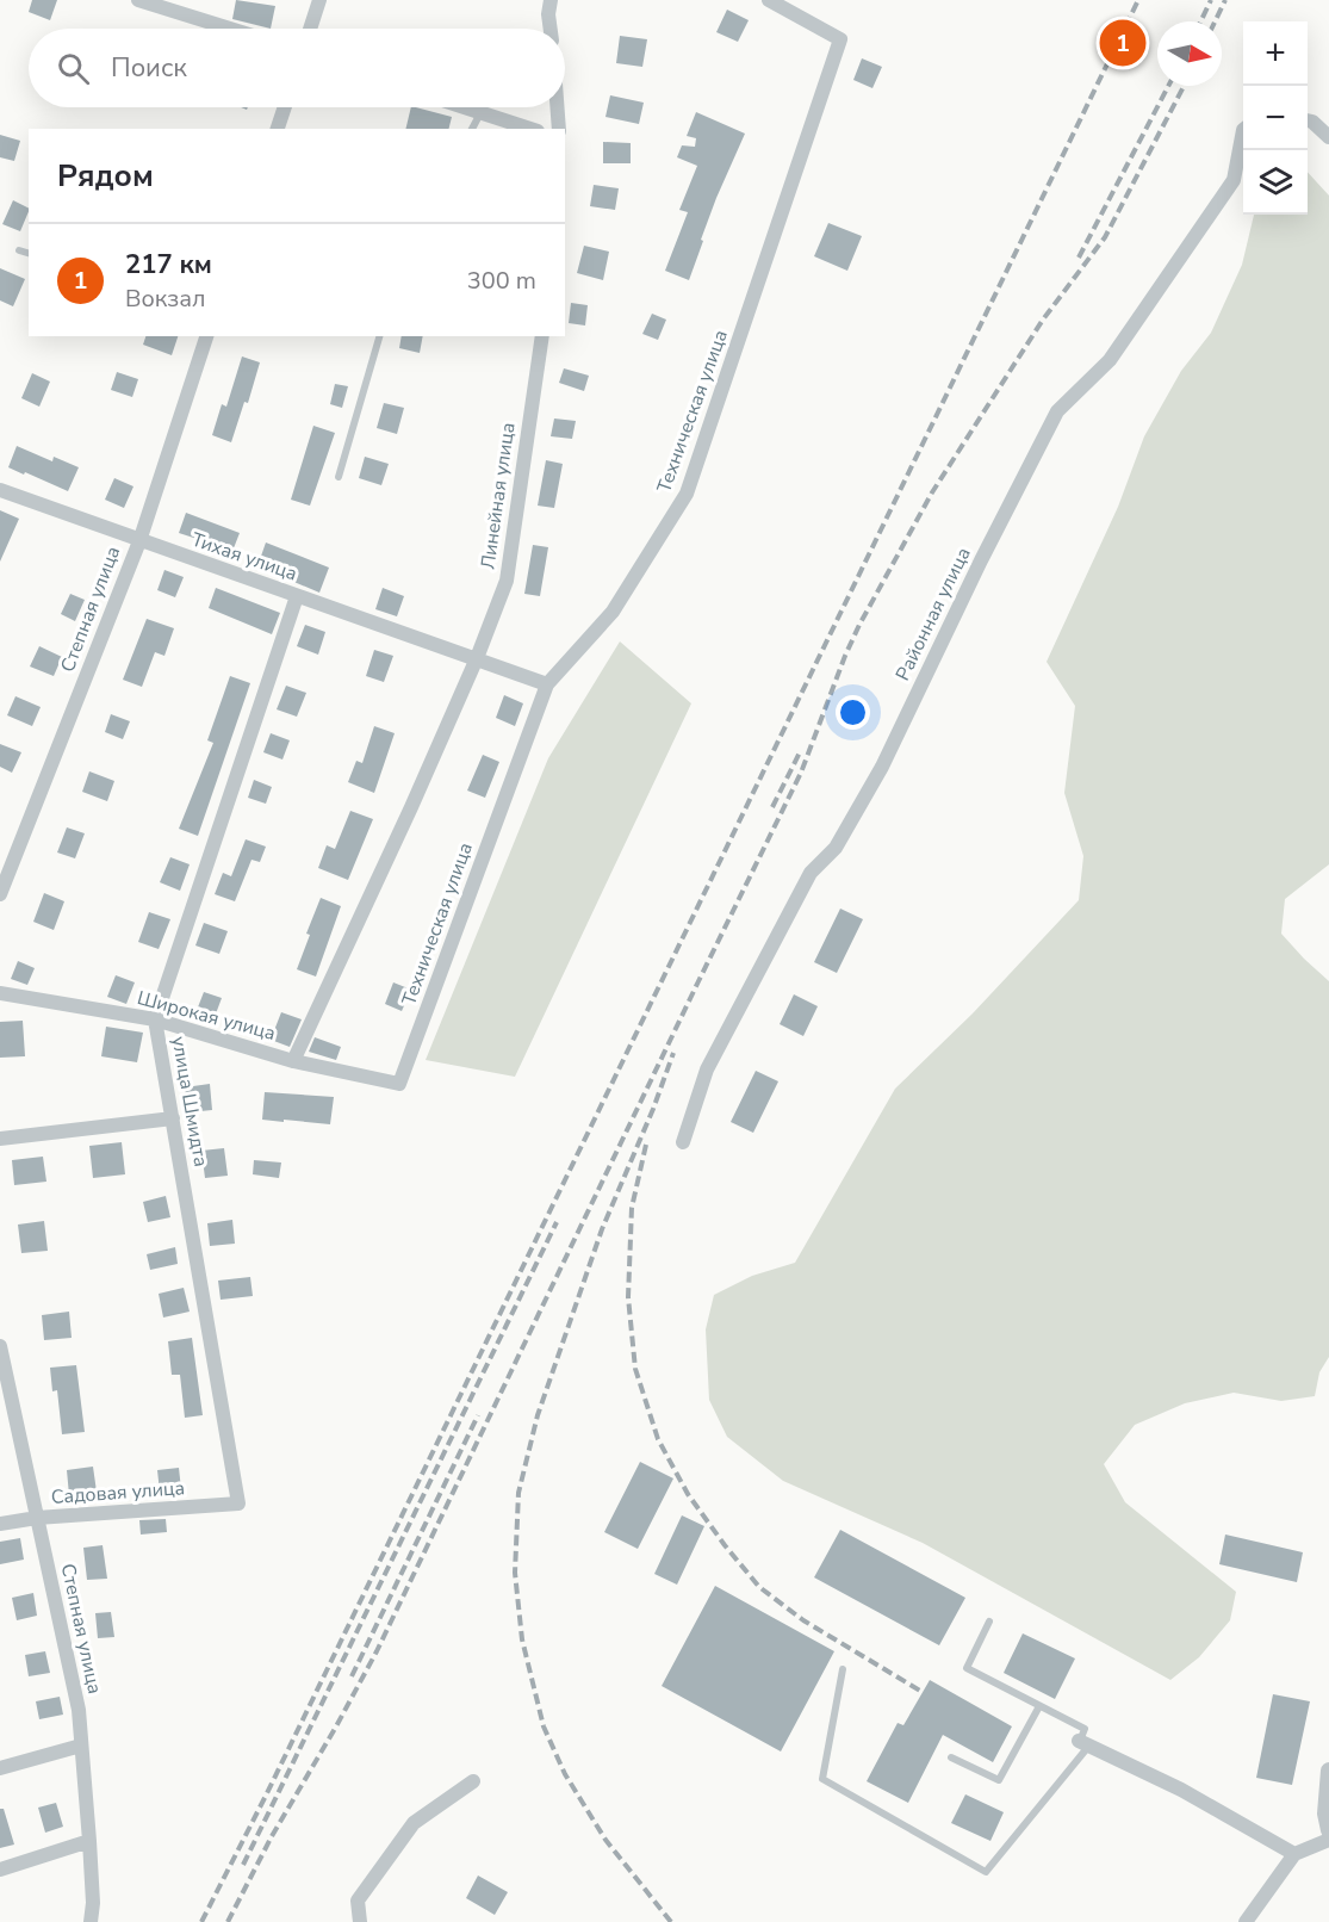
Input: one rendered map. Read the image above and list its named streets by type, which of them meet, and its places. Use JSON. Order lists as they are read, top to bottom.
{
  "streets": {
    "street": [
      "Техническая улица",
      "Линейная улица",
      "Тихая улица",
      "Степная улица",
      "Районная улица",
      "Широкая улица",
      "улица Шмидта",
      "Садовая улица"
    ]
  },
  "crossings": [
    ["Техническая улица", "Тихая улица"],
    ["Техническая улица", "Широкая улица"],
    ["Линейная улица", "Тихая улица"],
    ["Тихая улица", "Степная улица"],
    ["Тихая улица", "улица Шмидта"],
    ["Степная улица", "Садовая улица"],
    ["Широкая улица", "улица Шмидта"],
    ["улица Шмидта", "Садовая улица"]
  ],
  "north": "right",
  "page": {
    "pins": "1",
    "map_buttons": ["+", "−"],
    "search": "Поиск",
    "heading": "Рядом",
    "list": [
      {
        "mark": "1",
        "name": "217 км",
        "note": "Вокзал",
        "value": "300 m"
      }
    ]
  }
}
